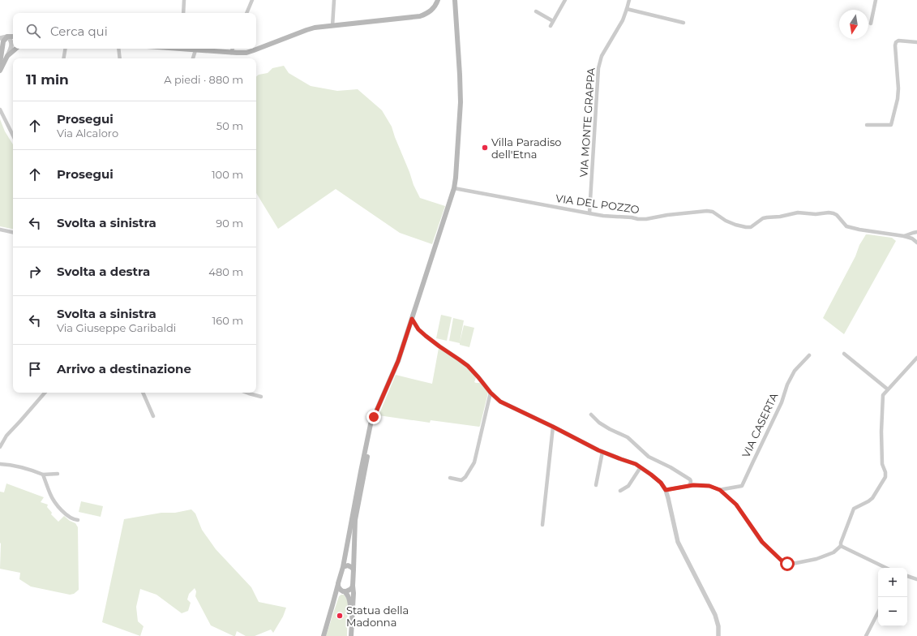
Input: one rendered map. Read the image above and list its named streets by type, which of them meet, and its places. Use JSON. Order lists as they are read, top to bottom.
{
  "streets": {
    "street": ["VIA MONTE GRAPPA", "VIA DEL POZZO", "VIA CASERTA"]
  },
  "crossings": [
    ["VIA MONTE GRAPPA", "VIA DEL POZZO"]
  ],
  "places": ["Villa Paradiso dell'Etna", "Statua della Madonna"],
  "north": "bottom",
  "page": {
    "search": "Cerca qui",
    "heading": ["11 min", "A piedi · 880 m"],
    "list": [
      ["Prosegui", "Via Alcaloro", "50 m"],
      ["Prosegui", "100 m"],
      ["Svolta a sinistra", "90 m"],
      ["Svolta a destra", "480 m"],
      ["Svolta a sinistra", "Via Giuseppe Garibaldi", "160 m"],
      "Arrivo a destinazione"
    ],
    "map_buttons": ["+", "−"]
  }
}
